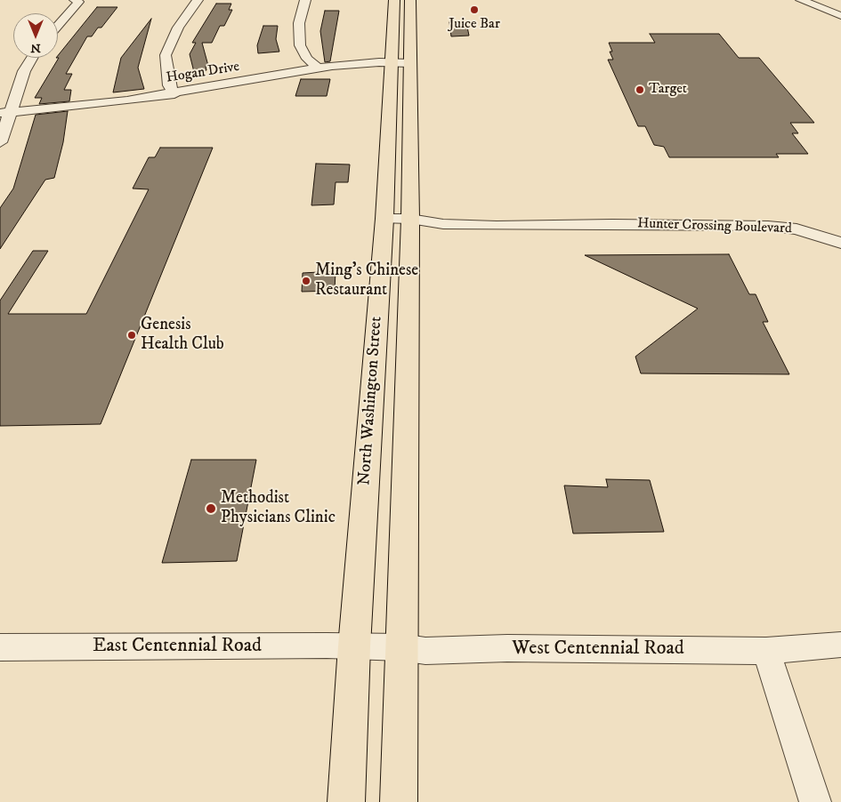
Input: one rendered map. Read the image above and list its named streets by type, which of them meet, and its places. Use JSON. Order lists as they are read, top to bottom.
{
  "streets": {
    "main road": ["North Washington Street"],
    "street": [
      "Hogan Drive",
      "Hunter Crossing Boulevard",
      "East Centennial Road",
      "West Centennial Road"
    ]
  },
  "crossings": [
    ["Hogan Drive", "North Washington Street"],
    ["Hunter Crossing Boulevard", "North Washington Street"],
    ["North Washington Street", "East Centennial Road"],
    ["North Washington Street", "West Centennial Road"],
    ["East Centennial Road", "West Centennial Road"]
  ],
  "places": [
    "Juice Bar",
    "Target",
    "Ming's Chinese Restaurant",
    "Genesis Health Club",
    "Methodist Physicians Clinic"
  ],
  "north": "bottom"
}
